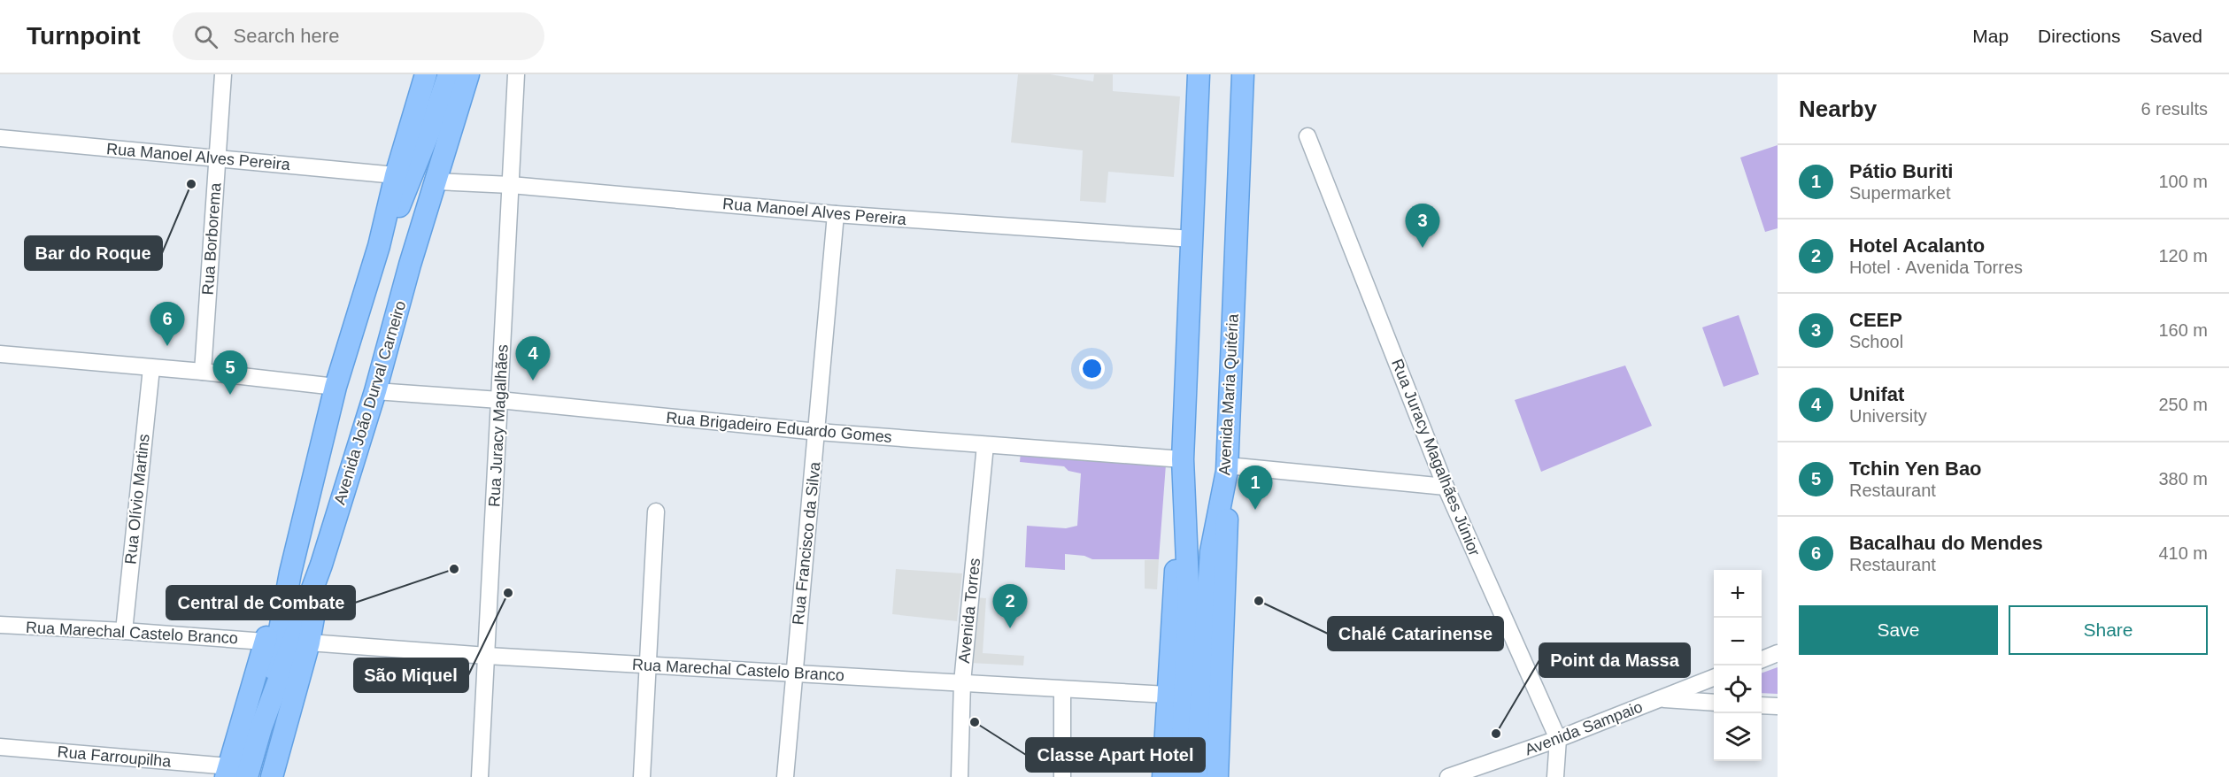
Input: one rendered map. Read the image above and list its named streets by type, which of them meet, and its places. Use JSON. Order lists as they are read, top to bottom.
{
  "streets": {
    "main road": ["Avenida Maria Quitéria", "Avenida João Durval Carneiro"],
    "street": [
      "Rua Manoel Alves Pereira",
      "Rua Borborema",
      "Rua Juracy Magalhães",
      "Rua Brigadeiro Eduardo Gomes",
      "Rua Juracy Magalhães Júnior",
      "Rua Olívio Martins",
      "Rua Francisco da Silva",
      "Avenida Torres",
      "Rua Marechal Castelo Branco",
      "Avenida Sampaio",
      "Rua Farroupilha"
    ]
  },
  "crossings": [
    ["Rua Manoel Alves Pereira", "Rua Borborema"],
    ["Rua Manoel Alves Pereira", "Avenida João Durval Carneiro"],
    ["Rua Manoel Alves Pereira", "Rua Juracy Magalhães"],
    ["Rua Manoel Alves Pereira", "Rua Francisco da Silva"],
    ["Avenida João Durval Carneiro", "Rua Brigadeiro Eduardo Gomes"],
    ["Avenida João Durval Carneiro", "Rua Farroupilha"],
    ["Rua Juracy Magalhães", "Rua Brigadeiro Eduardo Gomes"],
    ["Rua Juracy Magalhães", "Rua Marechal Castelo Branco"],
    ["Rua Brigadeiro Eduardo Gomes", "Rua Francisco da Silva"],
    ["Rua Brigadeiro Eduardo Gomes", "Avenida Torres"],
    ["Rua Juracy Magalhães Júnior", "Avenida Sampaio"],
    ["Rua Olívio Martins", "Rua Marechal Castelo Branco"],
    ["Rua Francisco da Silva", "Rua Marechal Castelo Branco"],
    ["Avenida Torres", "Rua Marechal Castelo Branco"]
  ],
  "places": [
    "Bar do Roque",
    "Central de Combate",
    "São Miquel",
    "Chalé Catarinense",
    "Classe Apart Hotel",
    "Point da Massa"
  ],
  "page": {
    "header": "Turnpoint",
    "search": "Search here",
    "nav": ["Map", "Directions", "Saved"],
    "heading": ["Nearby", "6 results"],
    "list": [
      {
        "mark": "1",
        "name": "Pátio Buriti",
        "note": "Supermarket",
        "value": "100 m"
      },
      {
        "mark": "2",
        "name": "Hotel Acalanto",
        "note": "Hotel · Avenida Torres",
        "value": "120 m"
      },
      {
        "mark": "3",
        "name": "CEEP",
        "note": "School",
        "value": "160 m"
      },
      {
        "mark": "4",
        "name": "Unifat",
        "note": "University",
        "value": "250 m"
      },
      {
        "mark": "5",
        "name": "Tchin Yen Bao",
        "note": "Restaurant",
        "value": "380 m"
      },
      {
        "mark": "6",
        "name": "Bacalhau do Mendes",
        "note": "Restaurant",
        "value": "410 m"
      }
    ],
    "pins": [
      "3",
      "6",
      "4",
      "5",
      "1",
      "2"
    ],
    "map_buttons": ["+", "−"],
    "buttons": ["Save", "Share"]
  }
}
